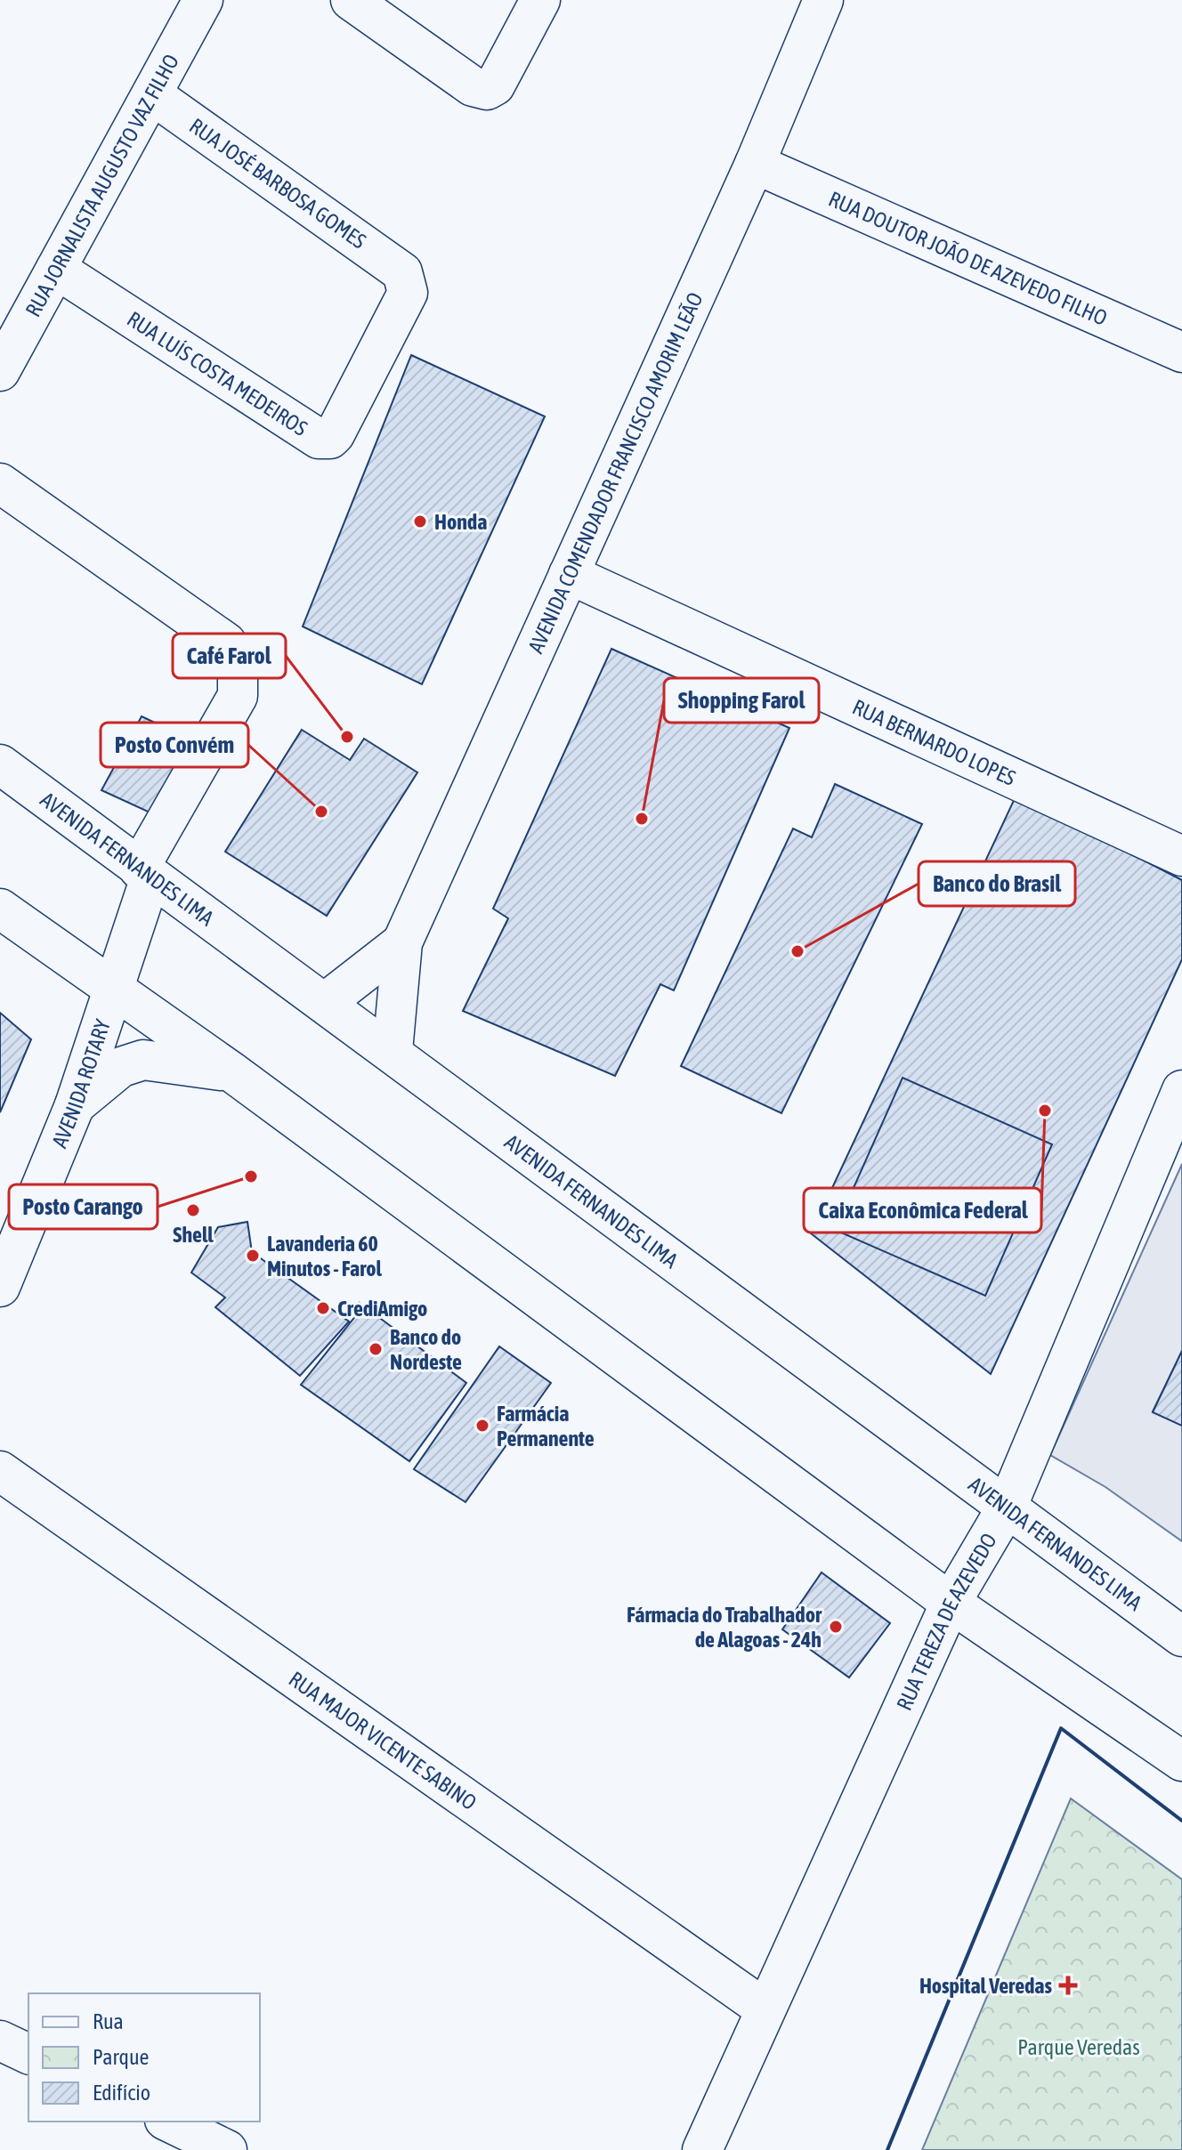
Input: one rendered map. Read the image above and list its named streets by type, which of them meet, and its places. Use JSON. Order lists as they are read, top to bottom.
{
  "streets": {
    "main road": [
      "RUA JOSÉ BARBOSA GOMES",
      "RUA JORNALISTA AUGUSTO VAZ FILHO",
      "RUA DOUTOR JOÃO DE AZEVEDO FILHO",
      "RUA LUÍS COSTA MEDEIROS",
      "AVENIDA COMENDADOR FRANCISCO AMORIM LEÃO",
      "RUA BERNARDO LOPES",
      "AVENIDA FERNANDES LIMA",
      "AVENIDA ROTARY",
      "RUA TEREZA DE AZEVEDO",
      "RUA MAJOR VICENTE SABINO"
    ]
  },
  "crossings": [
    ["RUA JOSÉ BARBOSA GOMES", "RUA JORNALISTA AUGUSTO VAZ FILHO"],
    ["RUA JOSÉ BARBOSA GOMES", "RUA LUÍS COSTA MEDEIROS"],
    ["RUA JORNALISTA AUGUSTO VAZ FILHO", "RUA LUÍS COSTA MEDEIROS"],
    ["RUA DOUTOR JOÃO DE AZEVEDO FILHO", "AVENIDA COMENDADOR FRANCISCO AMORIM LEÃO"],
    ["AVENIDA COMENDADOR FRANCISCO AMORIM LEÃO", "RUA BERNARDO LOPES"],
    ["AVENIDA COMENDADOR FRANCISCO AMORIM LEÃO", "AVENIDA FERNANDES LIMA"],
    ["AVENIDA FERNANDES LIMA", "AVENIDA ROTARY"],
    ["AVENIDA FERNANDES LIMA", "RUA TEREZA DE AZEVEDO"],
    ["RUA TEREZA DE AZEVEDO", "RUA MAJOR VICENTE SABINO"]
  ],
  "parks": ["Parque Veredas"],
  "places": {
    "other": [
      "Honda",
      "Café Farol",
      "Posto Convém",
      "Shopping Farol",
      "Banco do Brasil",
      "Caixa Econômica Federal",
      "Posto Carango",
      "Shell",
      "Lavanderia 60 Minutos - Farol",
      "CrediAmigo",
      "Banco do Nordeste",
      "Farmácia Permanente",
      "Fármacia do Trabalhador de Alagoas - 24h"
    ],
    "health": ["Hospital Veredas"]
  },
  "legend": ["Rua", "Parque", "Edifício"]
}
